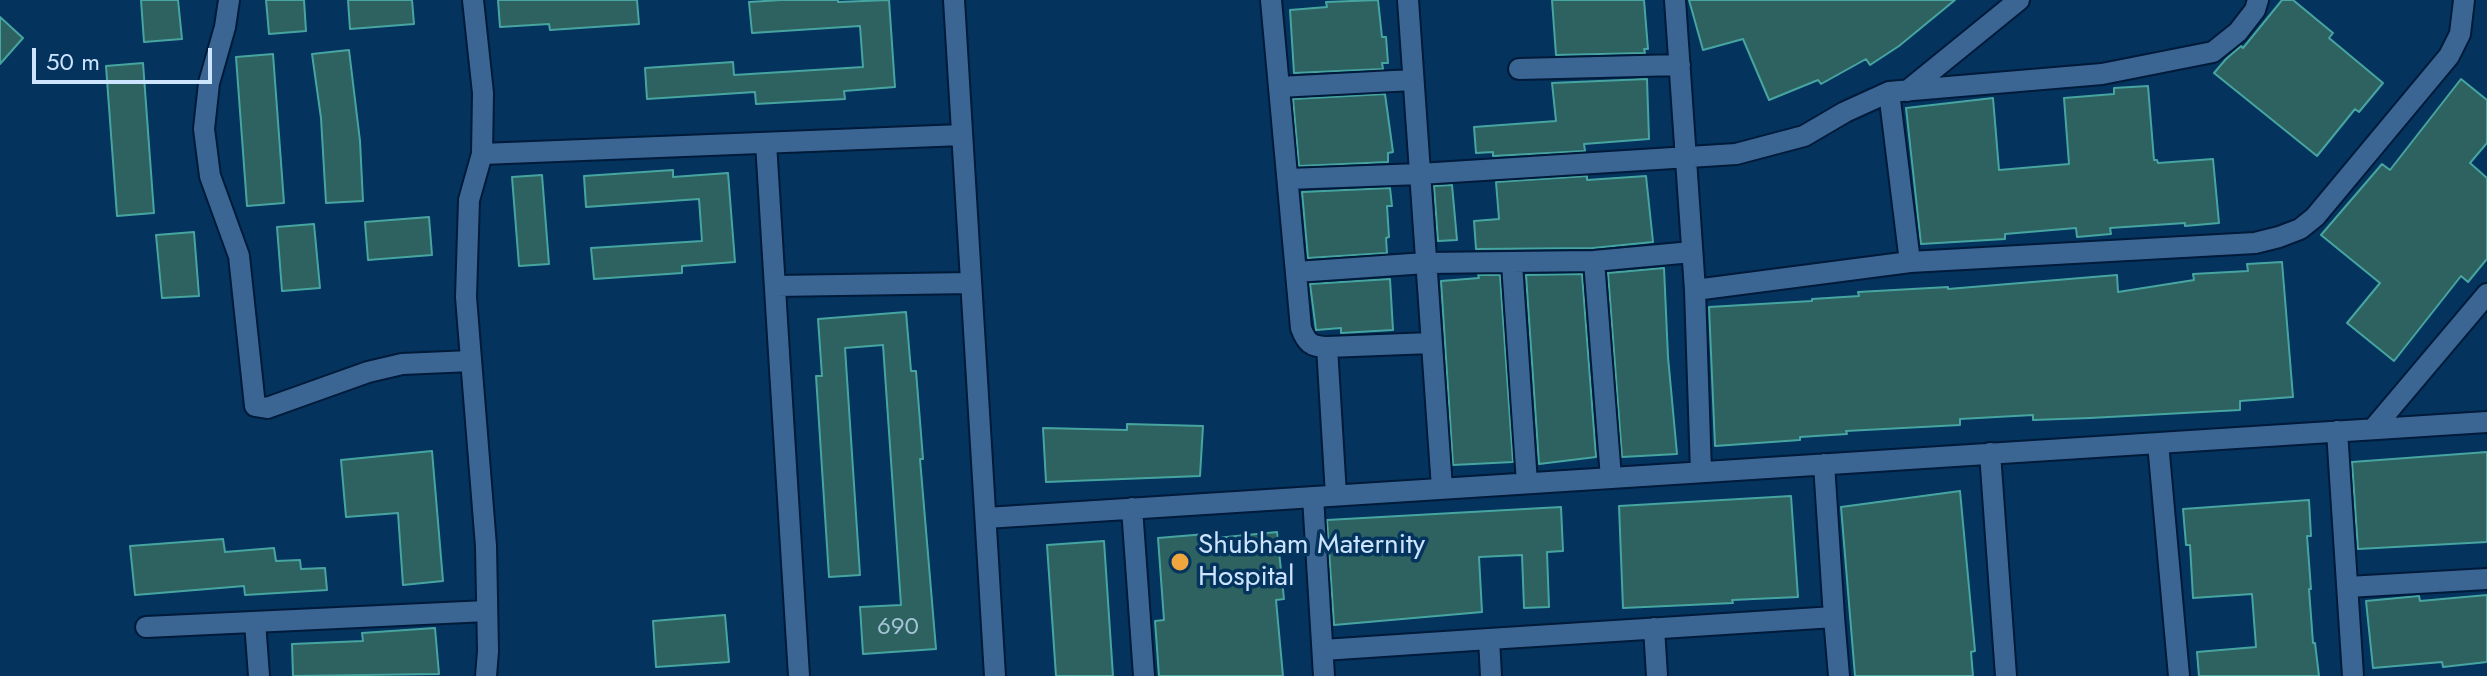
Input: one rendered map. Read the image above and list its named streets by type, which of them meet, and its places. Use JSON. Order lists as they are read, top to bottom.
{
  "places": ["Shubham Maternity Hospital"],
  "house_numbers": ["690"],
  "scale_bar": "50 m"
}
